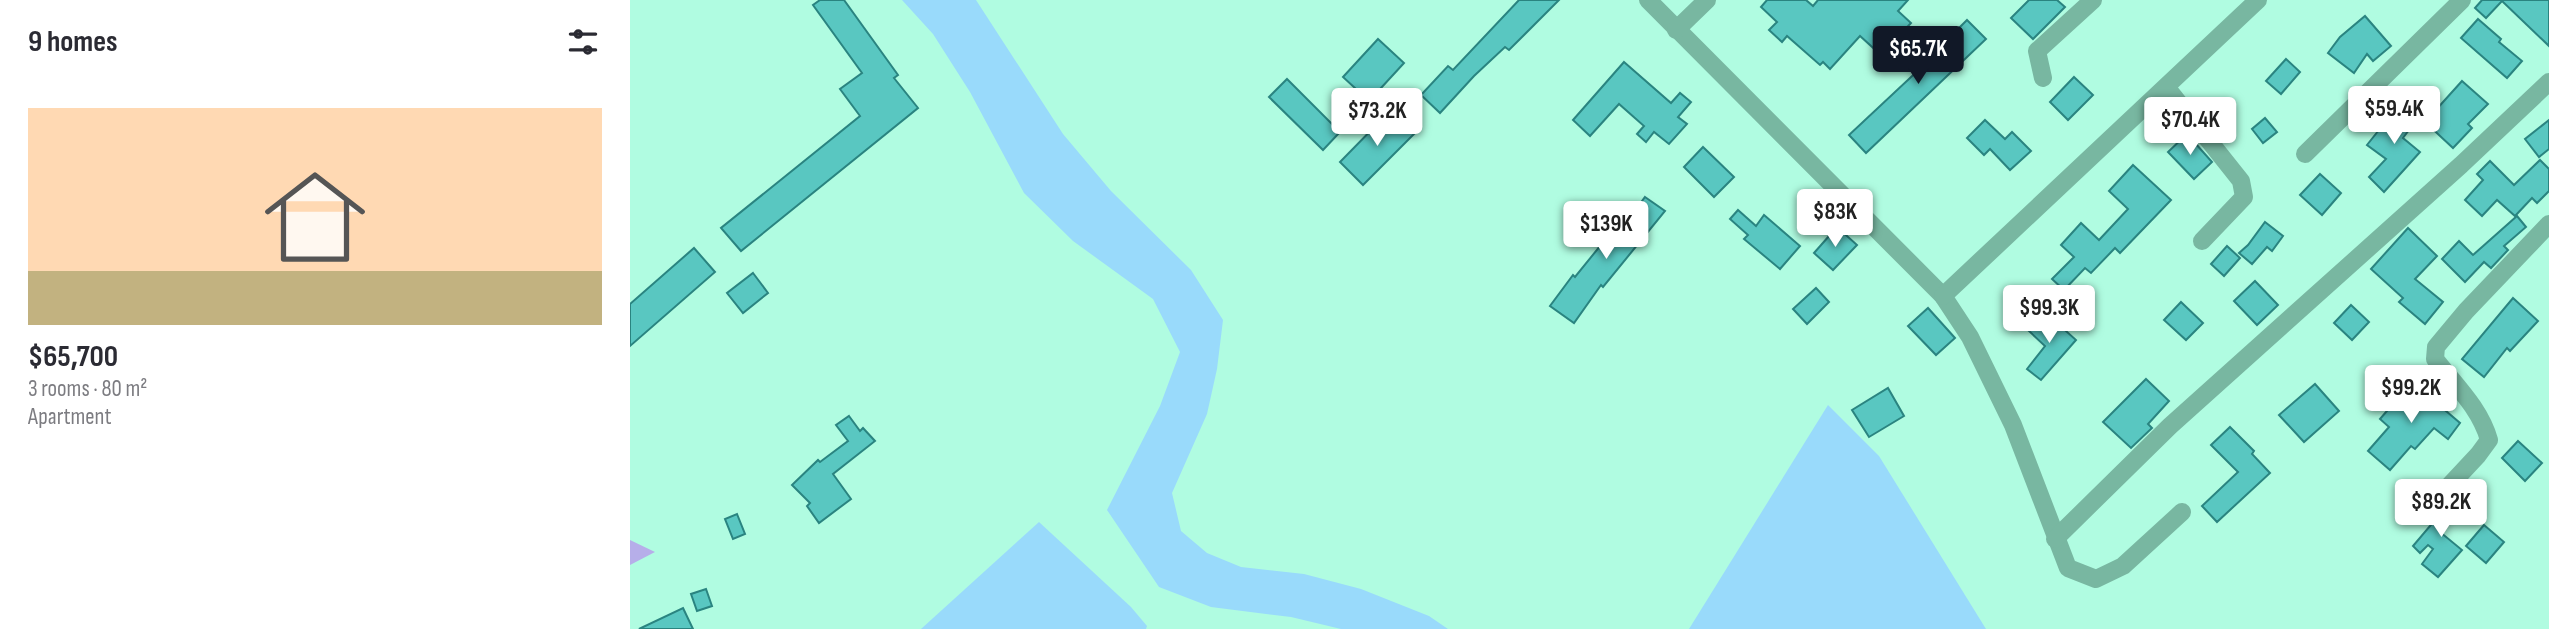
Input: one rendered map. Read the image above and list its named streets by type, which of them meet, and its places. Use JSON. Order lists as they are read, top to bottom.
{
  "page": {
    "heading": "9 homes",
    "price": [
      "$65.7K",
      "$59.4K",
      "$73.2K",
      "$70.4K",
      "$83K",
      "$139K",
      "$99.3K",
      "$99.2K",
      "$89.2K"
    ],
    "list": [
      {
        "name": "$65,700",
        "note": "3 rooms · 80 m² · Apartment"
      }
    ]
  }
}
